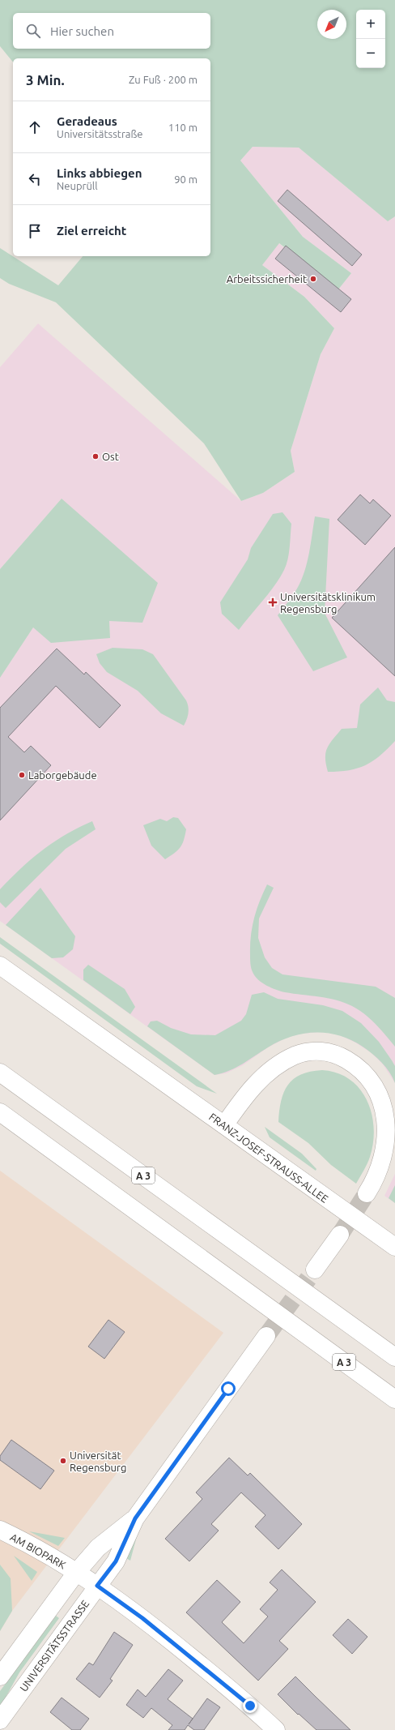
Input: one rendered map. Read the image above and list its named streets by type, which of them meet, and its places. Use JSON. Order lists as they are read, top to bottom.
{
  "streets": {
    "main road": [
      "FRANZ-JOSEF-STRAUSS-ALLEE",
      "A 3",
      "AM BIOPARK",
      "UNIVERSITÄTSSTRASSE"
    ]
  },
  "crossings": [
    ["AM BIOPARK", "UNIVERSITÄTSSTRASSE"]
  ],
  "places": {
    "other": [
      "Arbeitssicherheit",
      "Ost",
      "Laborgebäude",
      "Universität Regensburg"
    ],
    "health": ["Universitätsklinikum Regensburg"]
  },
  "north": "bottom left",
  "page": {
    "map_buttons": ["+", "−"],
    "search": "Hier suchen",
    "heading": ["3 Min.", "Zu Fuß · 200 m"],
    "list": [
      ["Geradeaus", "Universitätsstraße", "110 m"],
      ["Links abbiegen", "Neuprüll", "90 m"],
      "Ziel erreicht"
    ]
  }
}
